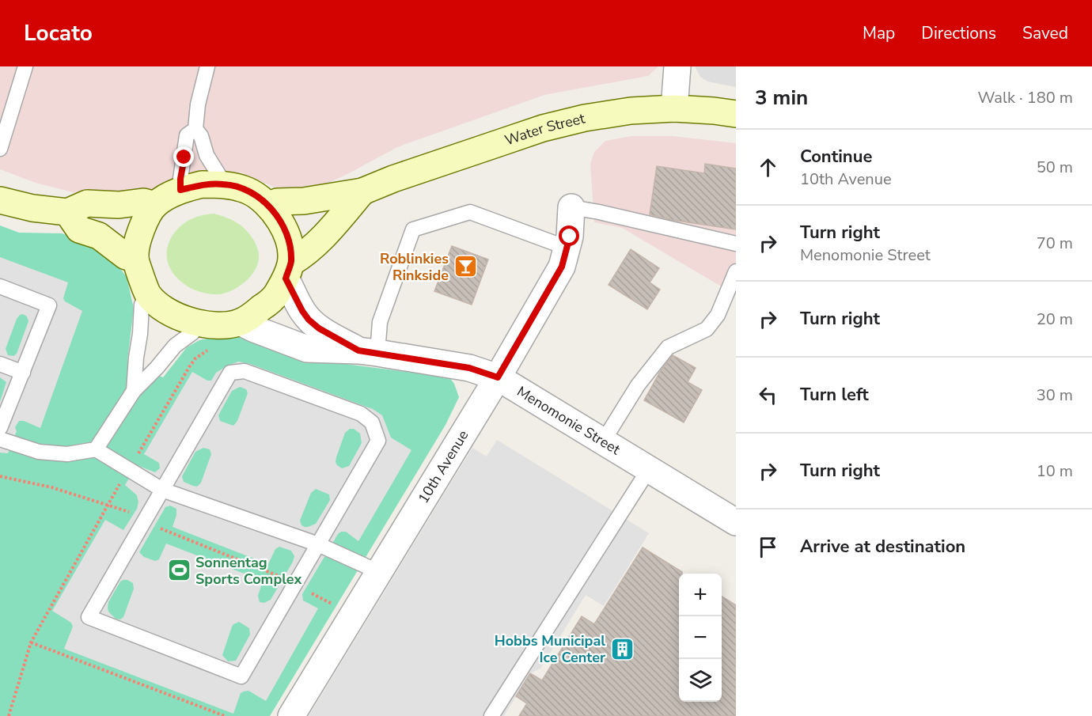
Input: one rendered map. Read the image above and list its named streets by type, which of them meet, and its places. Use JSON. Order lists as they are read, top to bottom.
{
  "streets": {
    "main road": ["Water Street"],
    "street": ["Menomonie Street", "10th Avenue"]
  },
  "crossings": [
    ["Water Street", "Menomonie Street"],
    ["Menomonie Street", "10th Avenue"]
  ],
  "places": {
    "bar": ["Roblinkies Rinkside"],
    "sports": ["Sonnentag Sports Complex"],
    "building": ["Hobbs Municipal Ice Center"]
  },
  "page": {
    "header": "Locato",
    "nav": ["Map", "Directions", "Saved"],
    "heading": ["3 min", "Walk · 180 m"],
    "list": [
      ["Continue", "10th Avenue", "50 m"],
      ["Turn right", "Menomonie Street", "70 m"],
      ["Turn right", "20 m"],
      ["Turn left", "30 m"],
      ["Turn right", "10 m"],
      "Arrive at destination"
    ],
    "map_buttons": ["+", "−"]
  }
}
